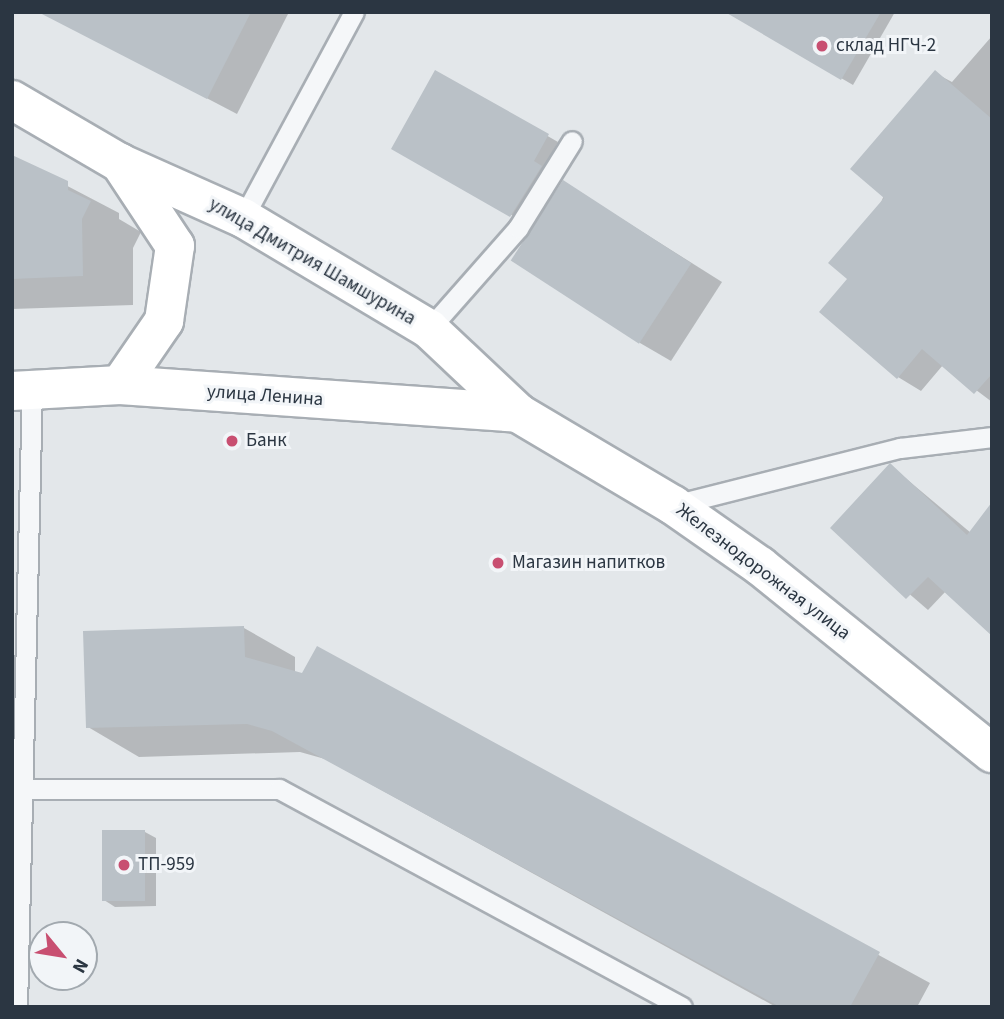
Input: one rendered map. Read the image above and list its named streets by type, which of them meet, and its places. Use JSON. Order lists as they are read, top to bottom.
{
  "streets": {
    "street": ["улица Дмитрия Шамшурина", "улица Ленина", "Железнодорожная улица"]
  },
  "crossings": [
    ["улица Дмитрия Шамшурина", "улица Ленина"],
    ["улица Дмитрия Шамшурина", "Железнодорожная улица"],
    ["улица Ленина", "Железнодорожная улица"]
  ],
  "places": [
    "склад НГЧ-2",
    "Банк",
    "Магазин напитков",
    "ТП-959"
  ],
  "north": "bottom right"
}
